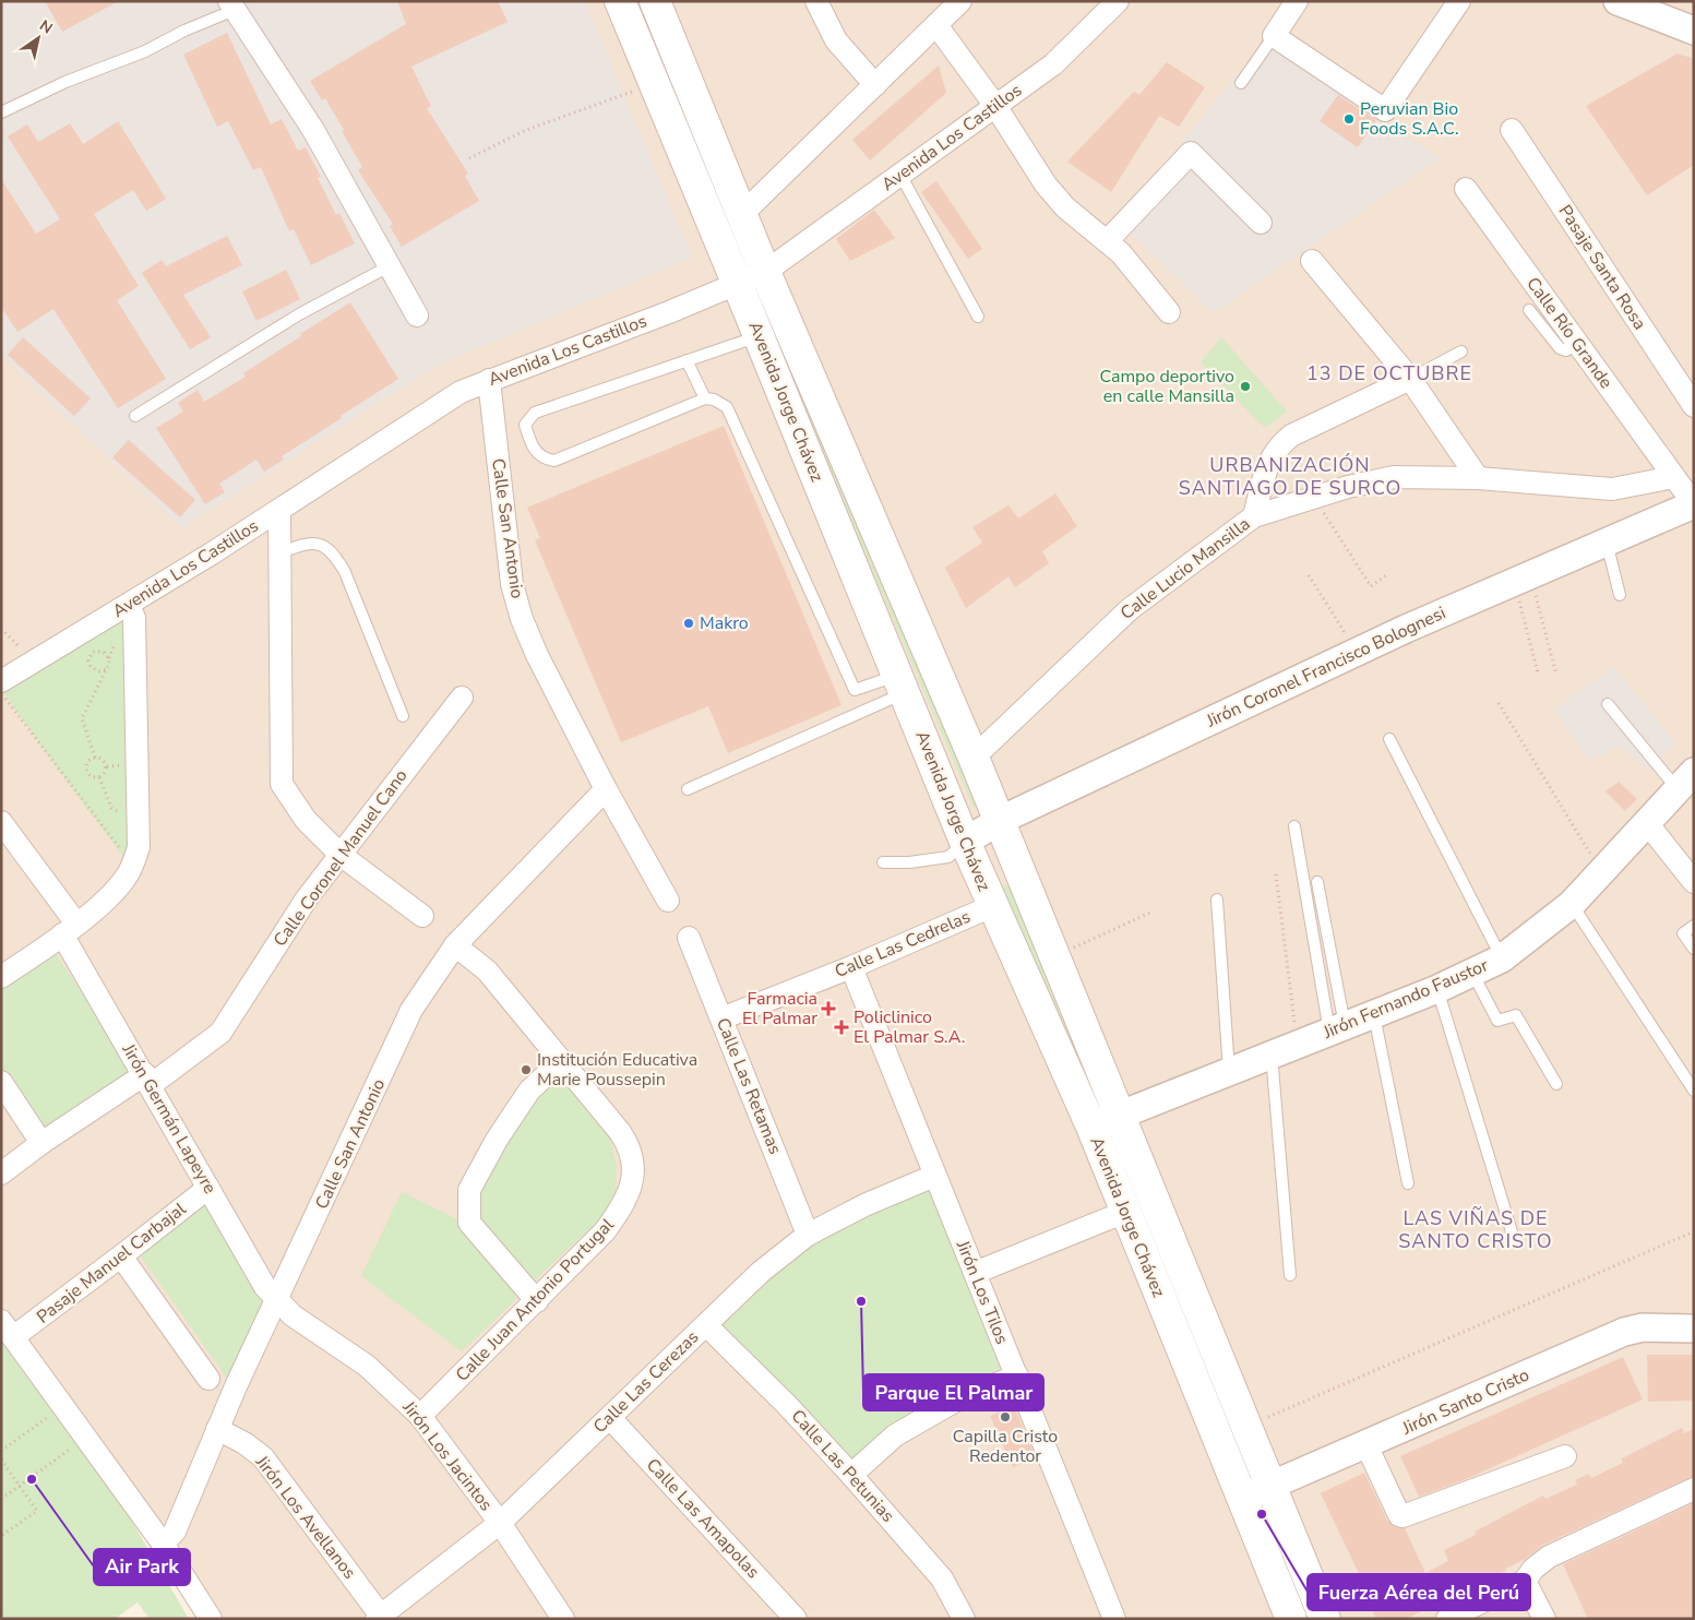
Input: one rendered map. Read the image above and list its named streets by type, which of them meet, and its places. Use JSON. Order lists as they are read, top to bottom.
{
  "streets": {
    "main road": ["Avenida Jorge Chávez"],
    "street": [
      "Avenida Los Castillos",
      "Pasaje Santa Rosa",
      "Calle Río Grande",
      "Calle San Antonio",
      "Calle Lucio Mansilla",
      "Jirón Coronel Francisco Bolognesi",
      "Calle Coronel Manuel Cano",
      "Calle Las Cedrelas",
      "Jirón Fernando Faustor",
      "Calle Las Retamas",
      "Jirón Germán Lapeyre",
      "Pasaje Manuel Carbajal",
      "Jirón Los Tilos",
      "Calle Juan Antonio Portugal",
      "Calle Las Cerezas",
      "Jirón Santo Cristo",
      "Jirón Los Jacintos",
      "Calle Las Petunias",
      "Jirón Los Avellanos",
      "Calle Las Amapolas"
    ]
  },
  "crossings": [
    ["Avenida Los Castillos", "Avenida Jorge Chávez"],
    ["Avenida Los Castillos", "Calle San Antonio"],
    ["Calle Río Grande", "Calle Lucio Mansilla"],
    ["Avenida Jorge Chávez", "Calle Lucio Mansilla"],
    ["Avenida Jorge Chávez", "Jirón Coronel Francisco Bolognesi"],
    ["Avenida Jorge Chávez", "Calle Las Cedrelas"],
    ["Avenida Jorge Chávez", "Jirón Fernando Faustor"],
    ["Avenida Jorge Chávez", "Jirón Santo Cristo"],
    ["Calle San Antonio", "Jirón Germán Lapeyre"],
    ["Calle San Antonio", "Calle Juan Antonio Portugal"],
    ["Calle San Antonio", "Jirón Los Jacintos"],
    ["Calle San Antonio", "Jirón Los Avellanos"],
    ["Calle Coronel Manuel Cano", "Jirón Germán Lapeyre"],
    ["Calle Las Cedrelas", "Calle Las Retamas"],
    ["Calle Las Cedrelas", "Jirón Los Tilos"],
    ["Calle Las Retamas", "Calle Las Cerezas"],
    ["Jirón Germán Lapeyre", "Pasaje Manuel Carbajal"],
    ["Jirón Germán Lapeyre", "Jirón Los Jacintos"],
    ["Jirón Los Tilos", "Calle Las Cerezas"],
    ["Calle Juan Antonio Portugal", "Jirón Los Jacintos"],
    ["Calle Las Cerezas", "Jirón Los Jacintos"],
    ["Calle Las Cerezas", "Calle Las Petunias"],
    ["Calle Las Cerezas", "Jirón Los Avellanos"],
    ["Calle Las Cerezas", "Calle Las Amapolas"]
  ],
  "districts": ["13 DE OCTUBRE", "URBANIZACIÓN SANTIAGO DE SURCO", "LAS VIÑAS DE SANTO CRISTO"],
  "places": {
    "other": [
      "Peruvian Bio Foods S.A.C.",
      "Campo deportivo en calle Mansilla",
      "Makro",
      "Institución Educativa Marie Poussepin",
      "Parque El Palmar",
      "Capilla Cristo Redentor",
      "Air Park",
      "Fuerza Aérea del Perú"
    ],
    "health": ["Farmacia El Palmar", "Policlinico El Palmar S.A."]
  },
  "north": "top right"
}
